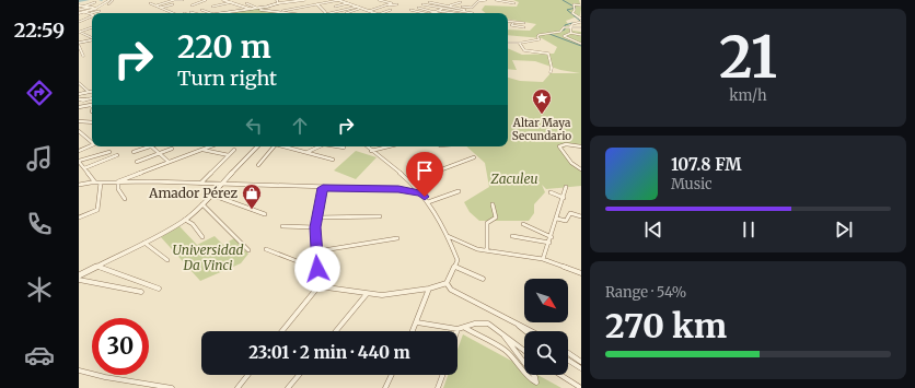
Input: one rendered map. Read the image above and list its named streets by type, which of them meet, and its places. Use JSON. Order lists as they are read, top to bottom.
{
  "parks": ["Zaculeu", "Universidad Da Vinci"],
  "places": {
    "place": ["Altar Maya Secundario"],
    "shop": ["Amador Pérez"]
  },
  "north": "bottom right",
  "page": {
    "tabs": "22:59",
    "tile": [
      ["21", "km/h"],
      ["Range · 54%", "270 km"]
    ],
    "turn": ["220 m", "Turn right"],
    "song": ["107.8 FM", "Music"],
    "limit": "30",
    "trip": "23:01 · 2 min · 440 m"
  }
}
